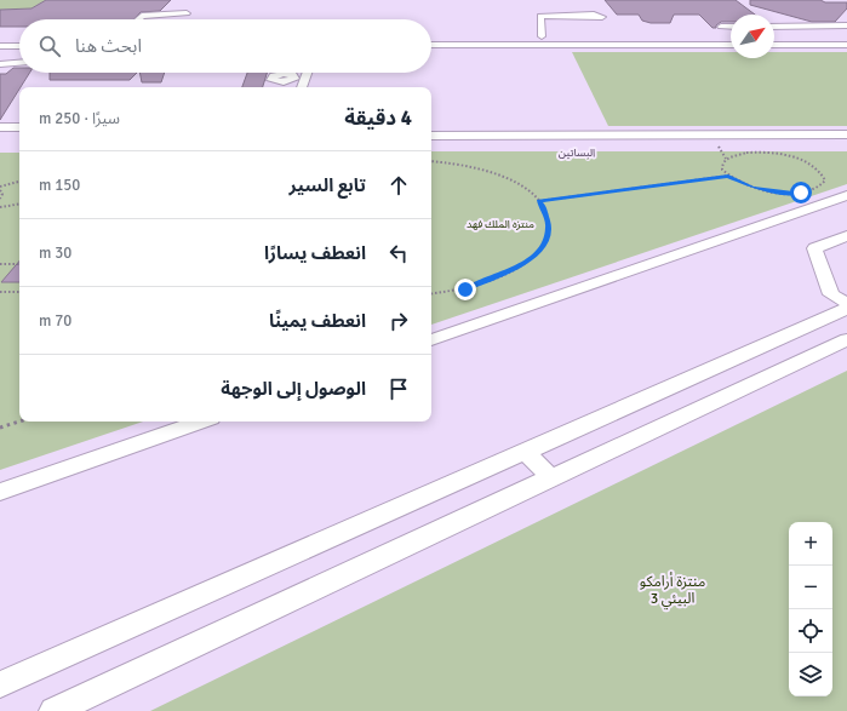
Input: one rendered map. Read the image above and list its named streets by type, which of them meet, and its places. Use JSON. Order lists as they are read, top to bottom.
{
  "districts": ["البساتين"],
  "parks": ["منتزه الملك فهد", "منتزة أرامكو البيئي 3"],
  "north": "top right",
  "page": {
    "search": "ابحث هنا",
    "heading": ["4 دقيقة", "سيرًا · 250 m"],
    "list": [
      ["تابع السير", "150 m"],
      ["انعطف يسارًا", "30 m"],
      ["انعطف يمينًا", "70 m"],
      "الوصول إلى الوجهة"
    ],
    "map_buttons": ["+", "−"]
  }
}
